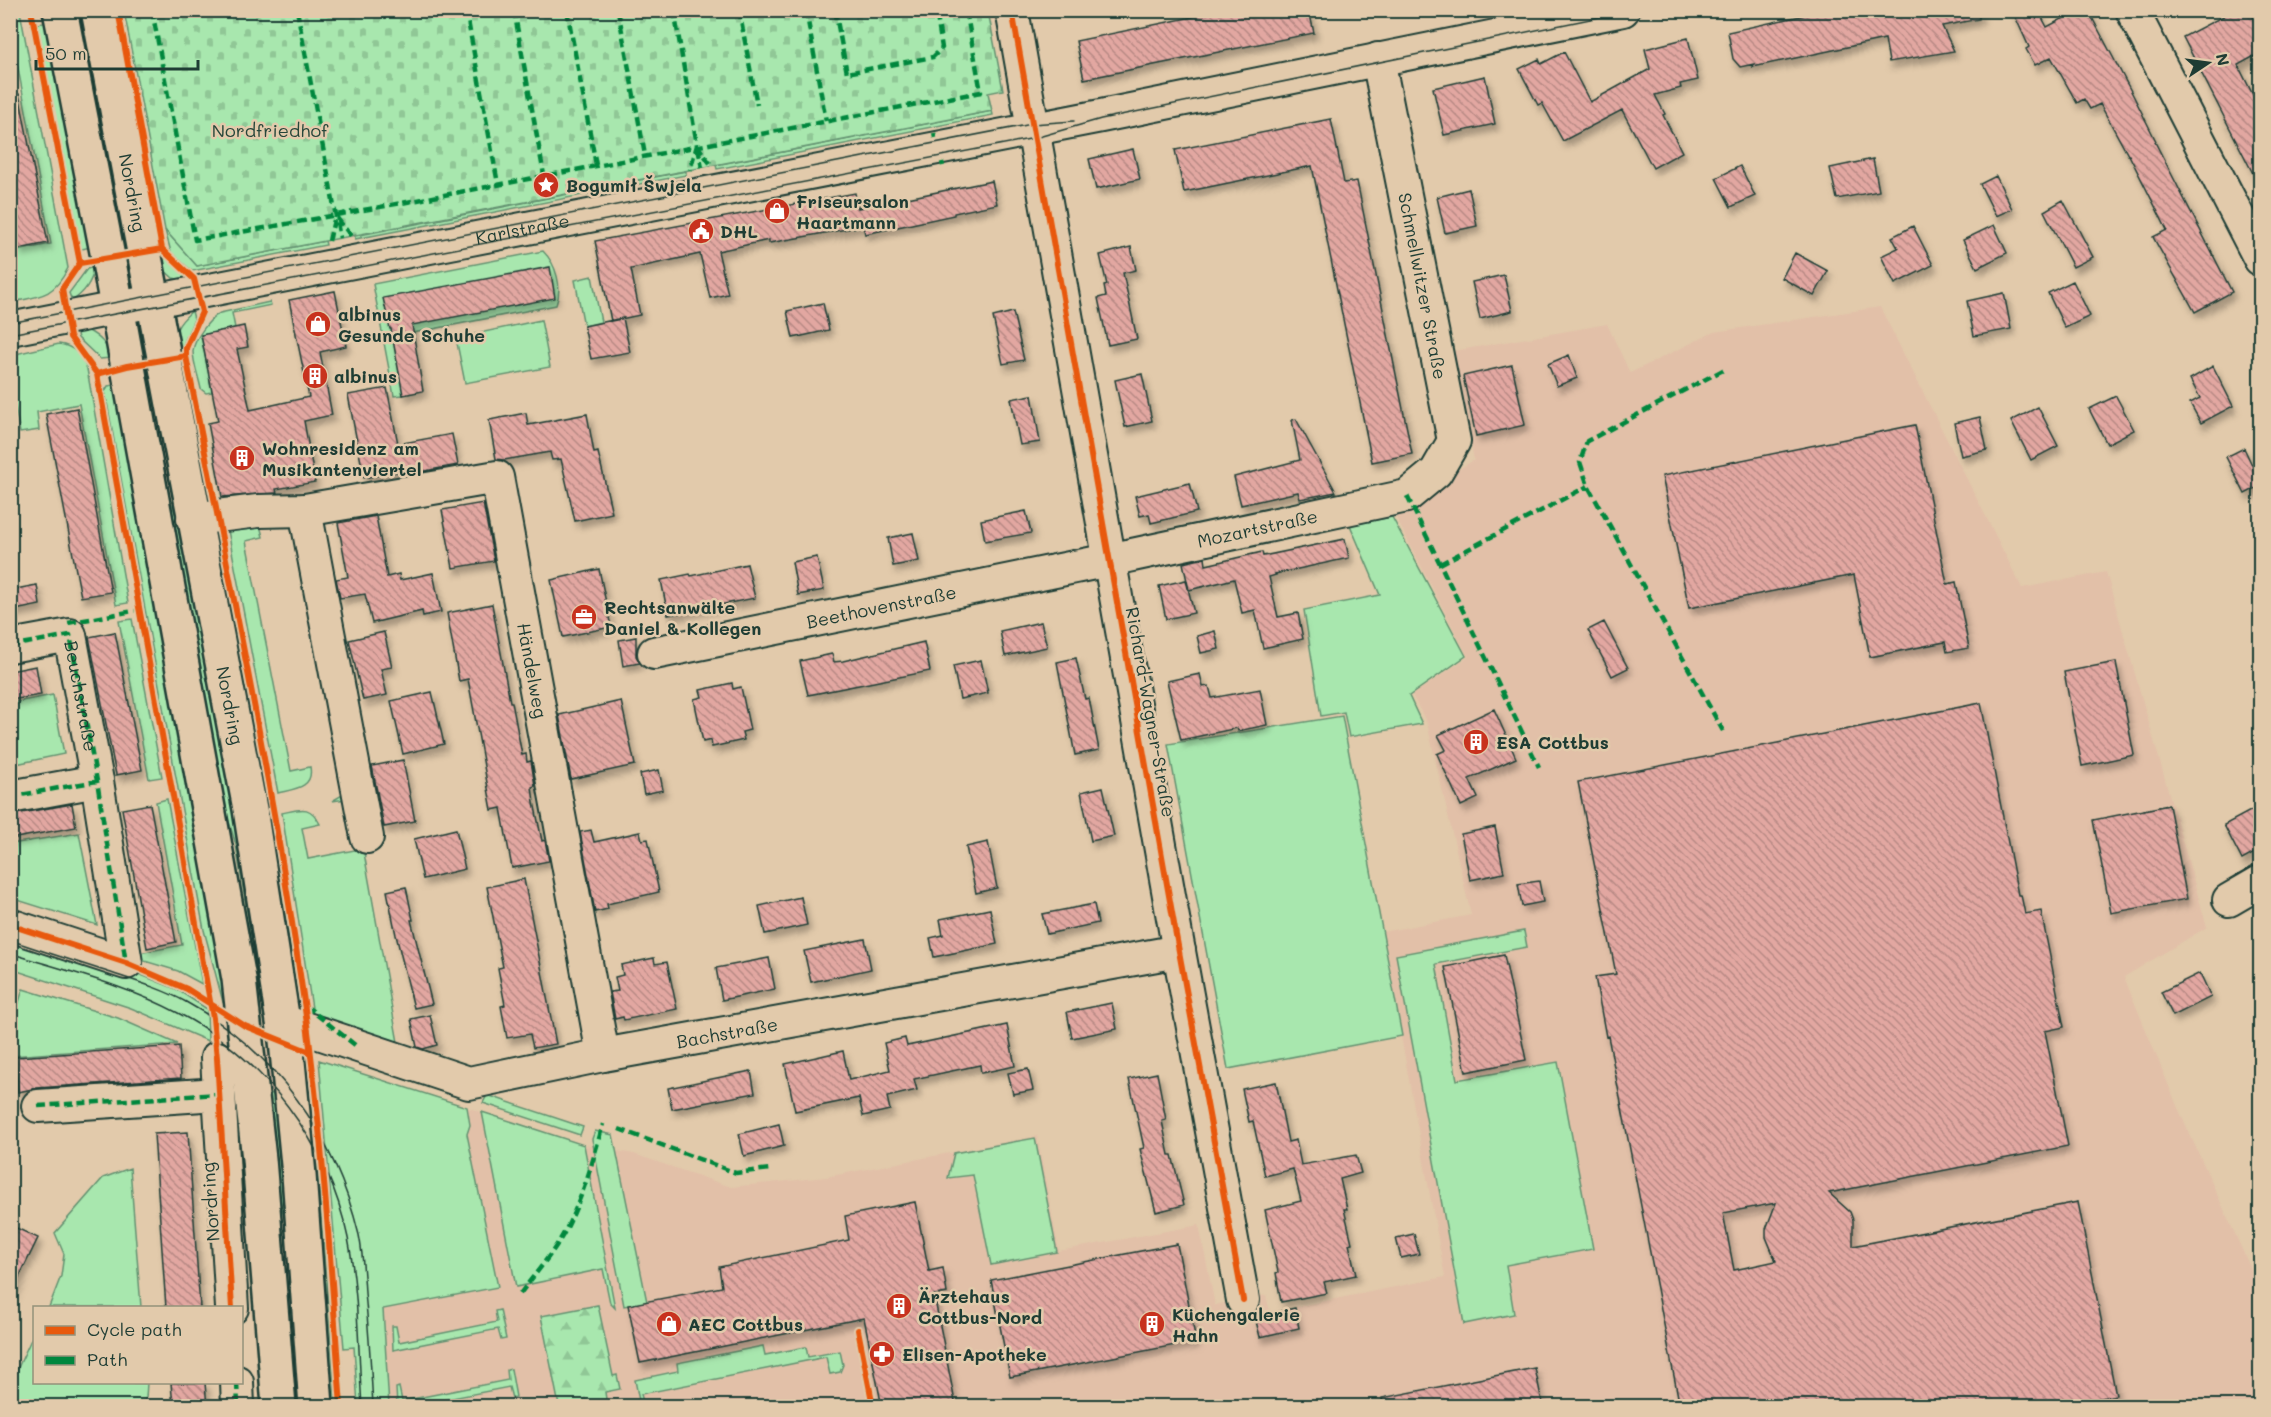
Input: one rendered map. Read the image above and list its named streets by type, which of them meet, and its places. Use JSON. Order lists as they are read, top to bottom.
{
  "streets": {
    "main road": ["Nordring"],
    "street": [
      "Karlstraße",
      "Schmellwitzer Straße",
      "Mozartstraße",
      "Beethovenstraße",
      "Händelweg",
      "Beuchstraße",
      "Richard-Wagner-Straße",
      "Bachstraße"
    ]
  },
  "crossings": [
    ["Nordring", "Karlstraße"],
    ["Nordring", "Händelweg"],
    ["Nordring", "Bachstraße"],
    ["Karlstraße", "Richard-Wagner-Straße"],
    ["Schmellwitzer Straße", "Mozartstraße"],
    ["Mozartstraße", "Beethovenstraße"],
    ["Mozartstraße", "Richard-Wagner-Straße"],
    ["Beethovenstraße", "Richard-Wagner-Straße"],
    ["Händelweg", "Bachstraße"],
    ["Richard-Wagner-Straße", "Bachstraße"]
  ],
  "parks": ["Nordfriedhof"],
  "places": {
    "place": ["Bogumił Šwjela"],
    "shop": ["Friseursalon Haartmann", "albinus Gesunde Schuhe", "AEC Cottbus"],
    "public building": ["DHL"],
    "building": [
      "albinus",
      "Wohnresidenz am Musikantenviertel",
      "ESA Cottbus",
      "Ärztehaus Cottbus-Nord",
      "Küchengalerie Hahn"
    ],
    "office": ["Rechtsanwälte Daniel & Kollegen"],
    "pharmacy": ["Elisen-Apotheke"]
  },
  "legend": ["Cycle path", "Path"],
  "scale_bar": "50 m",
  "north": "right"
}
